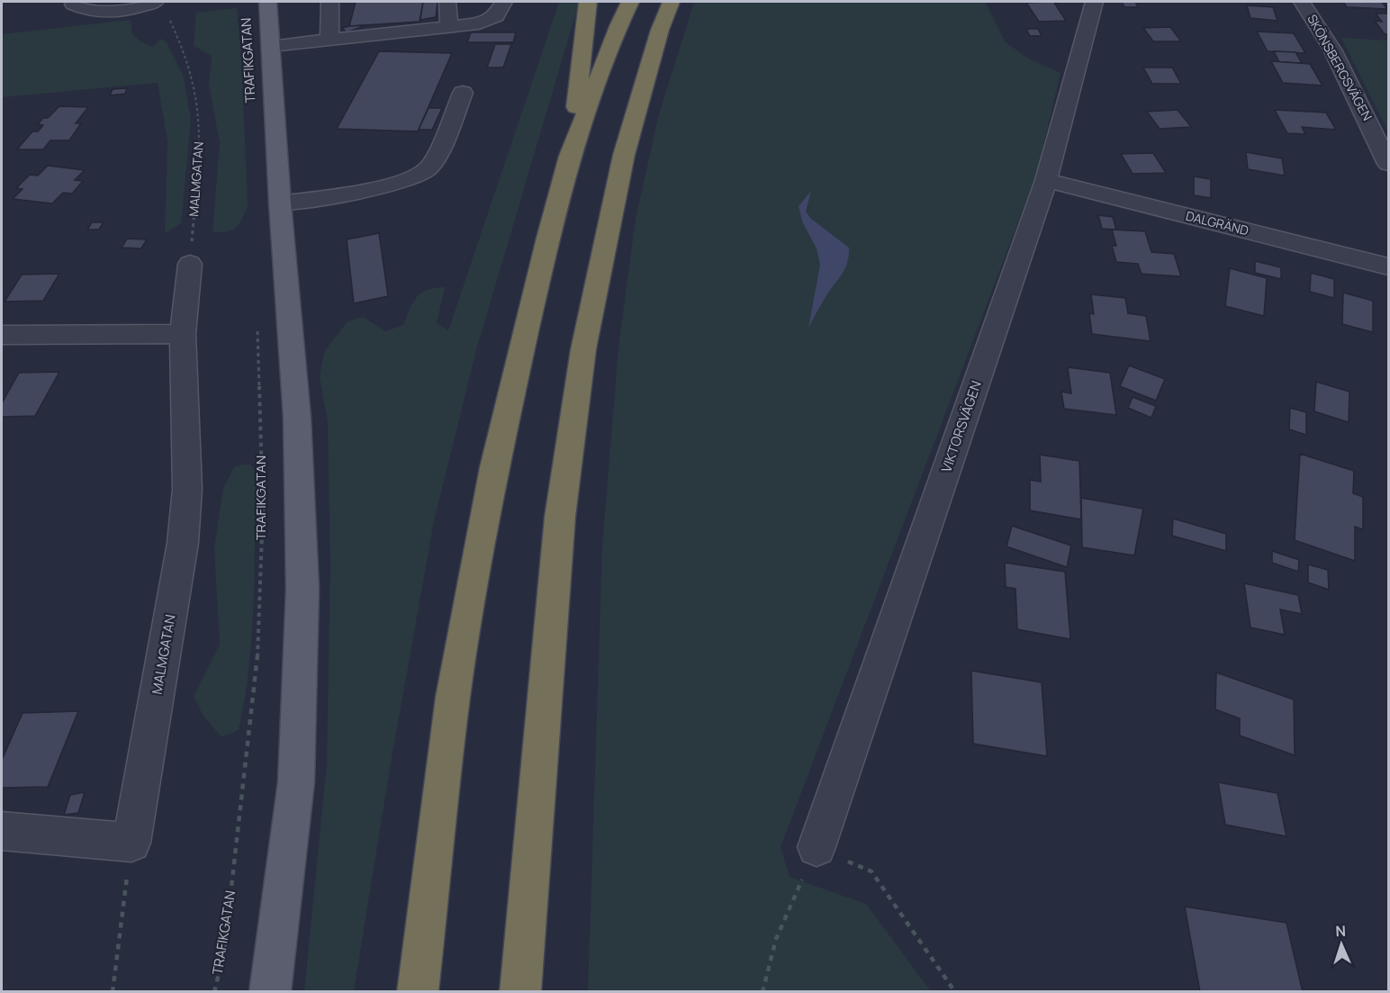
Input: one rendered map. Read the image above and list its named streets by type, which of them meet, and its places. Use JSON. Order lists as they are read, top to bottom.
{
  "streets": {
    "main road": ["TRAFIKGATAN"],
    "street": [
      "SKÖNSBERGSVÄGEN",
      "MALMGATAN",
      "DALGRÄND",
      "VIKTORSVÄGEN"
    ]
  },
  "crossings": [
    ["DALGRÄND", "VIKTORSVÄGEN"]
  ],
  "north": "top"
}
